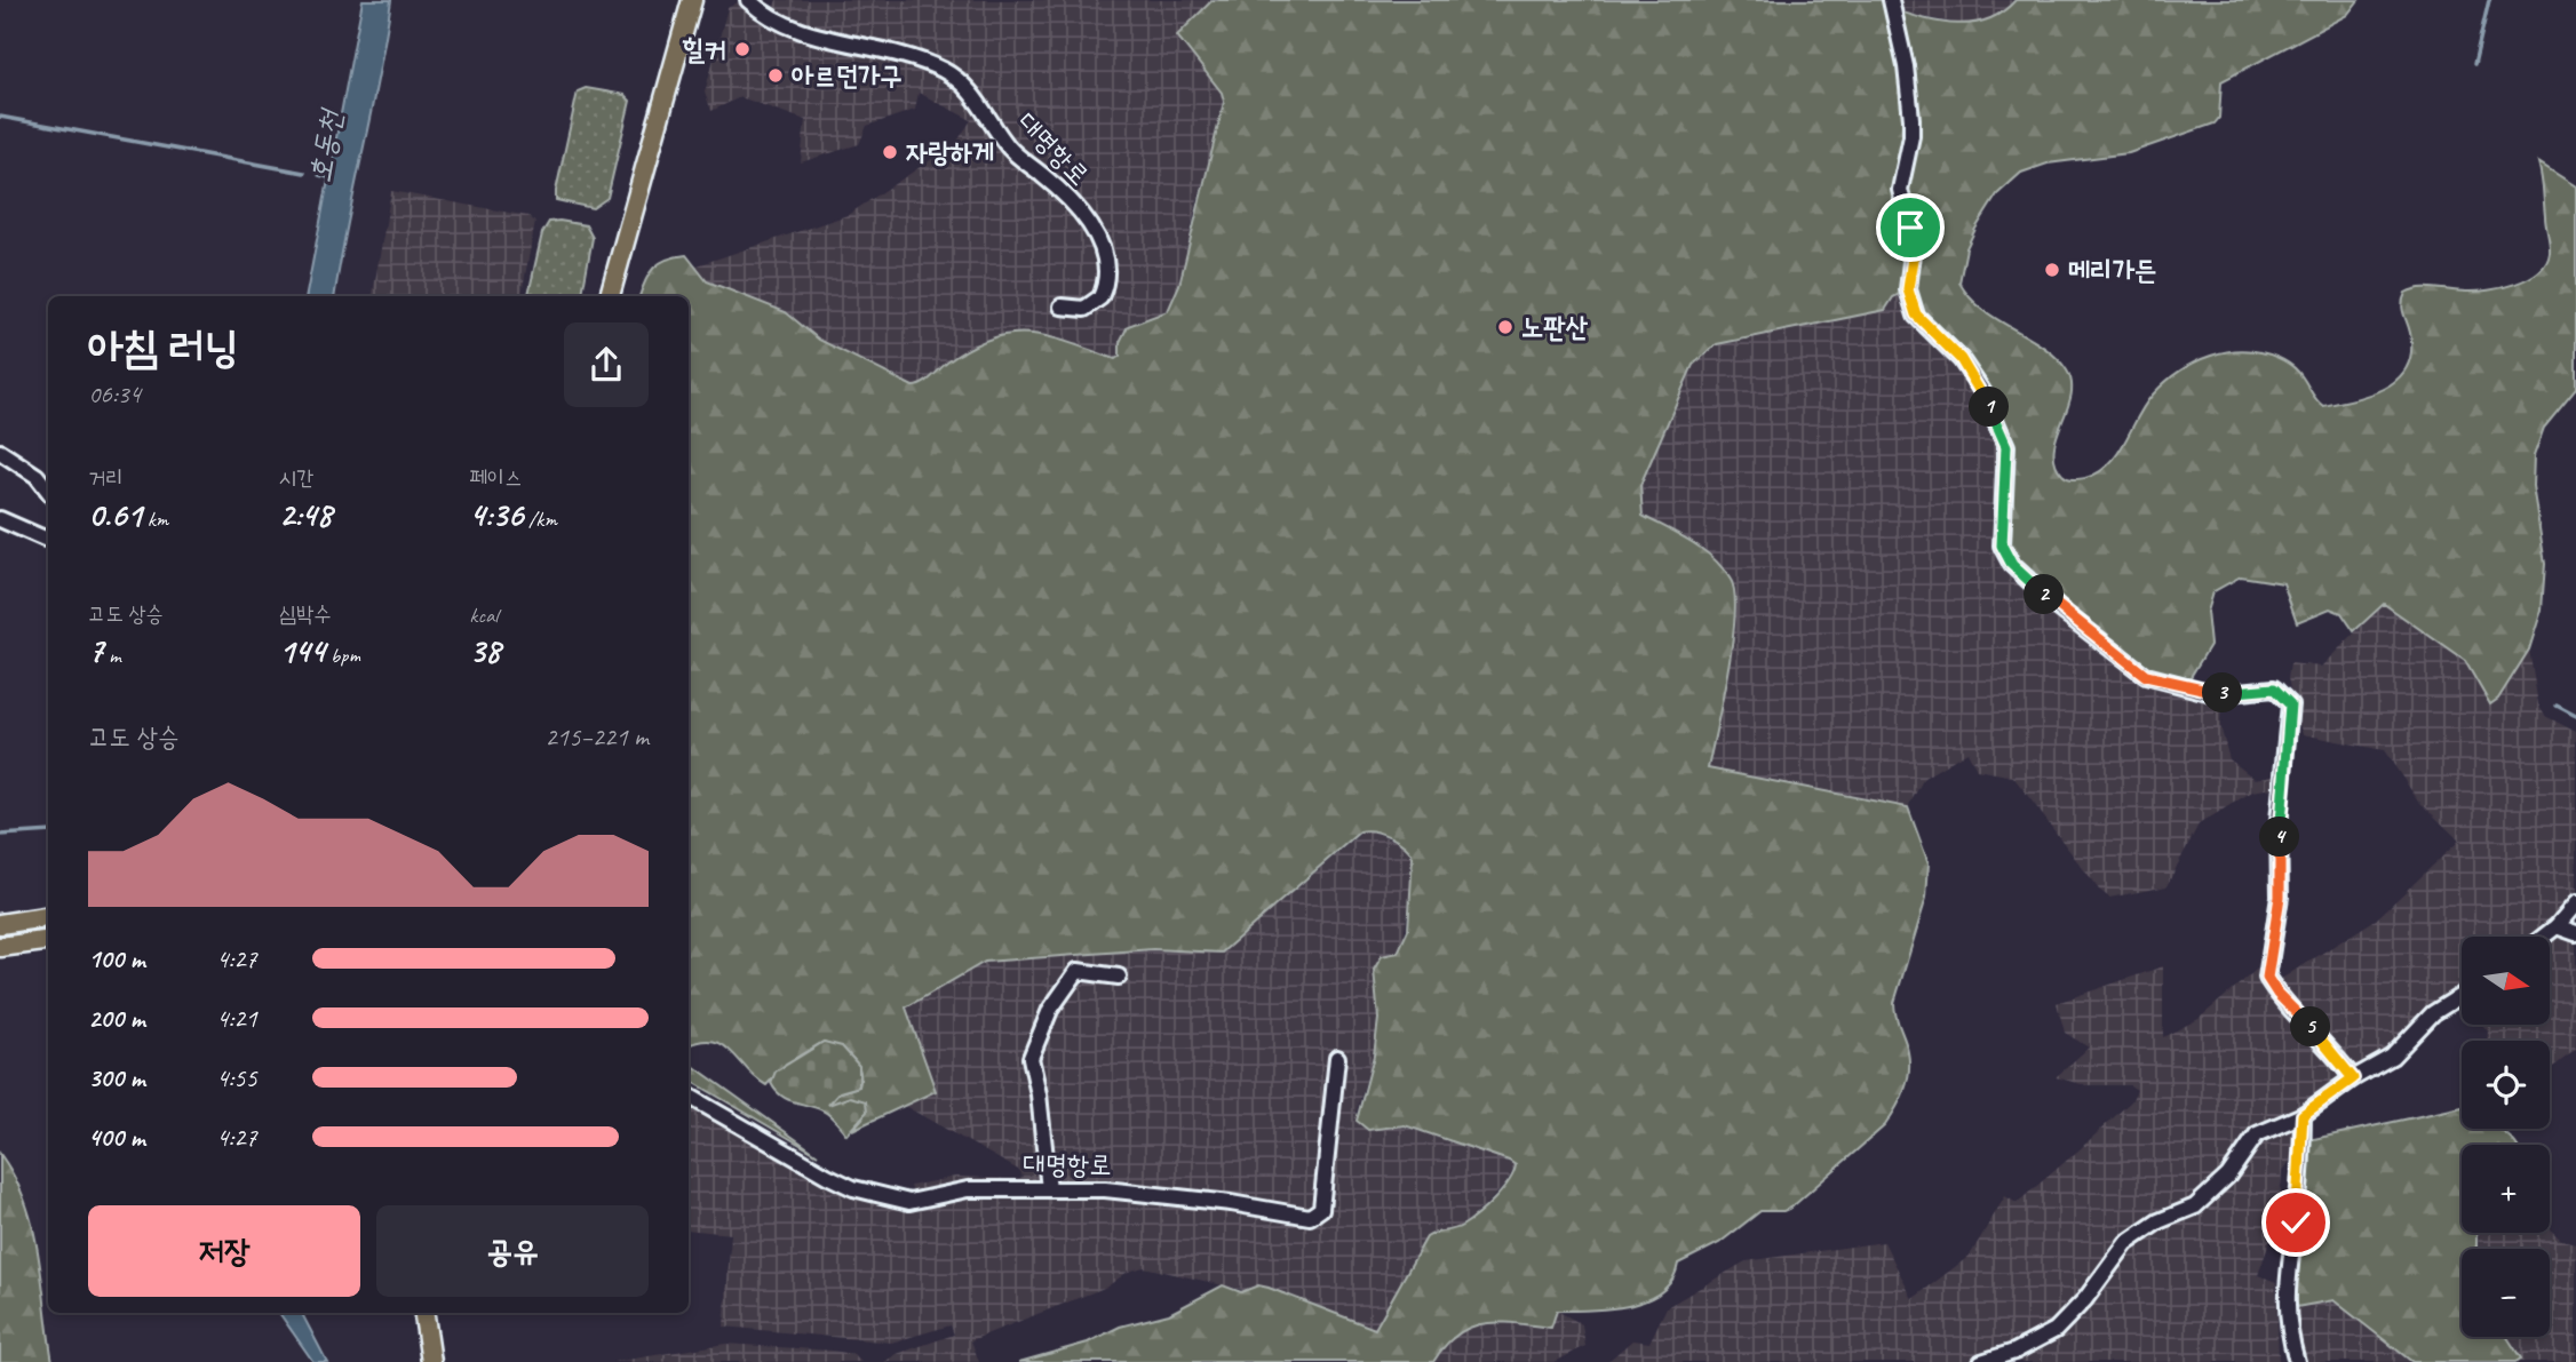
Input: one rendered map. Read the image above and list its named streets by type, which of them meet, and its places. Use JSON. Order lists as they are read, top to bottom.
{
  "streets": {
    "street": ["대명항로"]
  },
  "water": ["호동천"],
  "places": [
    "힐커",
    "아르던가구",
    "자랑하게",
    "메리가든",
    "노판산"
  ],
  "north": "right",
  "page": {
    "heading": ["아침 러닝", "06:34"],
    "pins": [
      "1",
      "2",
      "3",
      "4",
      "5"
    ],
    "stats": [
      ["거리", "0.61 km"],
      ["시간", "2:48"],
      ["페이스", "4:36 /km"],
      ["고도 상승", "7 m"],
      ["심박수", "144 bpm"],
      ["kcal", "38"]
    ],
    "chart": ["고도 상승", "215–221 m"],
    "list": [
      {
        "name": "100 m",
        "note": "4:27"
      },
      {
        "name": "200 m",
        "note": "4:21"
      },
      {
        "name": "300 m",
        "note": "4:55"
      },
      {
        "name": "400 m",
        "note": "4:27"
      }
    ],
    "map_buttons": ["+", "−"],
    "buttons": ["저장", "공유"]
  }
}
